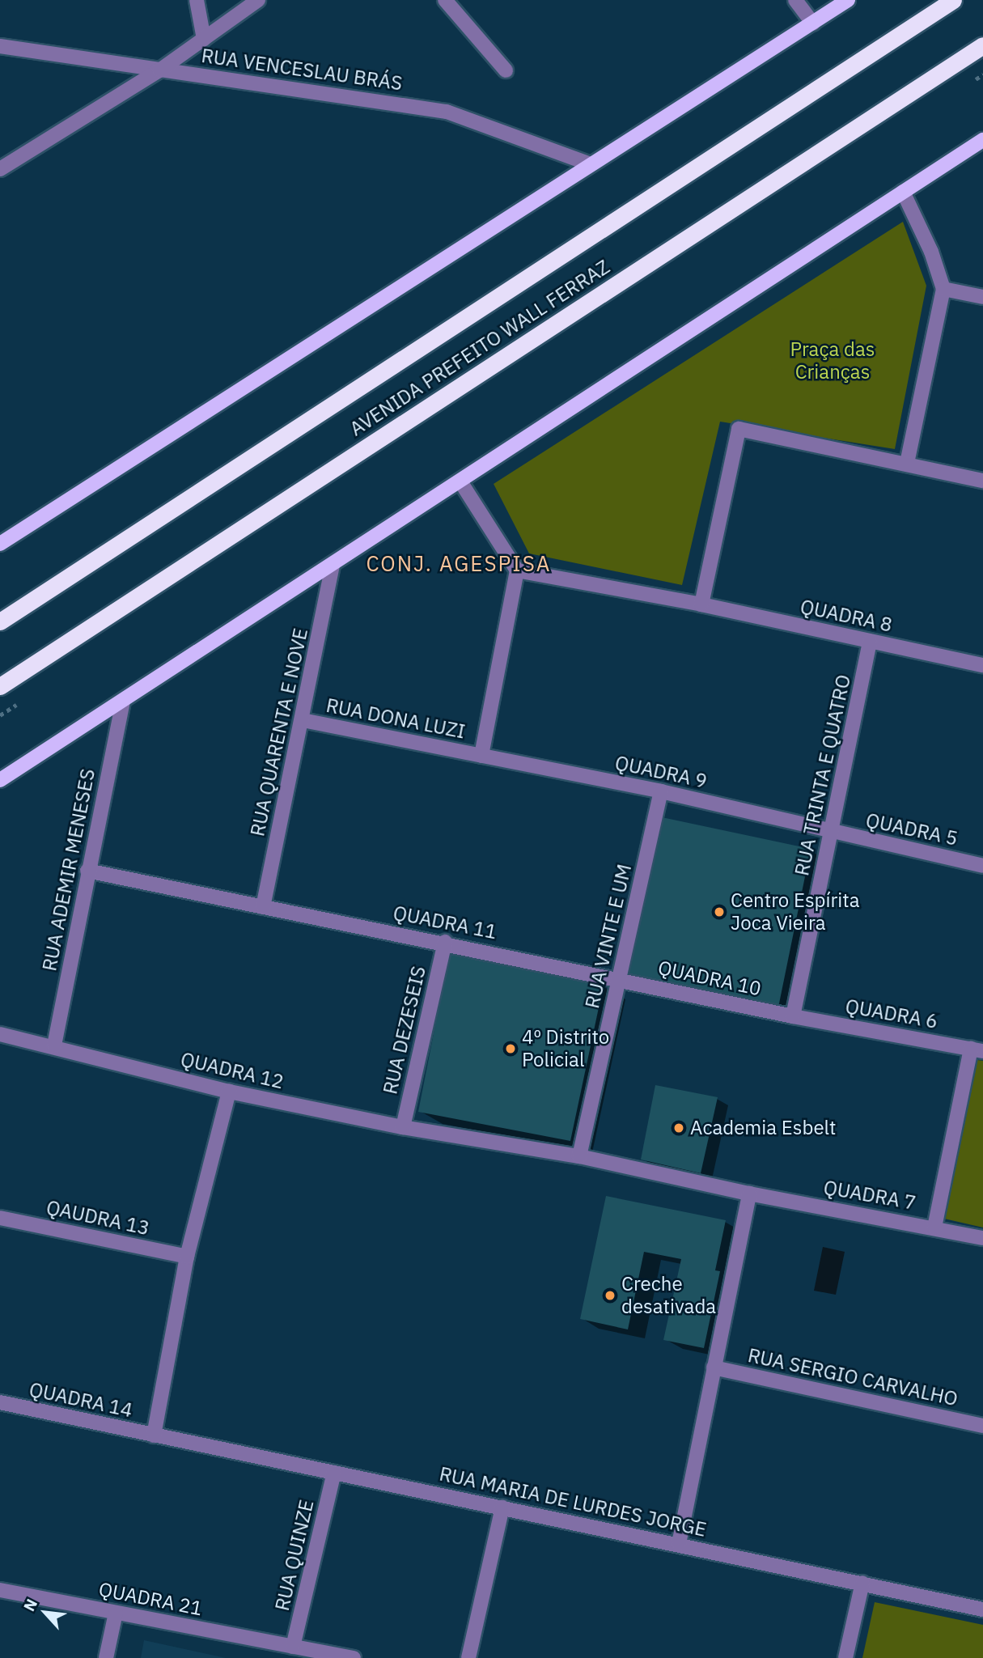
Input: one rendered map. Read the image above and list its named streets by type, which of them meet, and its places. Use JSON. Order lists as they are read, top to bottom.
{
  "streets": {
    "highway": ["AVENIDA PREFEITO WALL FERRAZ"],
    "street": [
      "RUA VENCESLAU BRÁS",
      "QUADRA 8",
      "RUA DONA LUZI",
      "RUA QUARENTA E NOVE",
      "QUADRA 9",
      "RUA TRINTA E QUATRO",
      "QUADRA 5",
      "RUA ADEMIR MENESES",
      "QUADRA 11",
      "RUA VINTE E UM",
      "QUADRA 10",
      "QUADRA 6",
      "RUA DEZESEIS",
      "QUADRA 12",
      "QUADRA 7",
      "QAUDRA 13",
      "RUA SERGIO CARVALHO",
      "QUADRA 14",
      "RUA MARIA DE LURDES JORGE",
      "RUA QUINZE",
      "QUADRA 21"
    ]
  },
  "crossings": [
    ["QUADRA 8", "RUA TRINTA E QUATRO"],
    ["RUA DONA LUZI", "RUA QUARENTA E NOVE"],
    ["RUA DONA LUZI", "QUADRA 9"],
    ["RUA QUARENTA E NOVE", "QUADRA 11"],
    ["QUADRA 9", "RUA TRINTA E QUATRO"],
    ["QUADRA 9", "QUADRA 5"],
    ["QUADRA 9", "RUA VINTE E UM"],
    ["RUA TRINTA E QUATRO", "QUADRA 5"],
    ["RUA TRINTA E QUATRO", "QUADRA 10"],
    ["RUA TRINTA E QUATRO", "QUADRA 6"],
    ["RUA ADEMIR MENESES", "QUADRA 11"],
    ["RUA ADEMIR MENESES", "QUADRA 12"],
    ["QUADRA 11", "RUA VINTE E UM"],
    ["QUADRA 11", "QUADRA 10"],
    ["QUADRA 11", "RUA DEZESEIS"],
    ["RUA VINTE E UM", "QUADRA 10"],
    ["RUA VINTE E UM", "QUADRA 12"],
    ["QUADRA 10", "QUADRA 6"],
    ["RUA DEZESEIS", "QUADRA 12"],
    ["QUADRA 14", "RUA MARIA DE LURDES JORGE"],
    ["RUA MARIA DE LURDES JORGE", "RUA QUINZE"],
    ["RUA QUINZE", "QUADRA 21"]
  ],
  "districts": ["CONJ. AGESPISA"],
  "parks": ["Praça das Crianças"],
  "places": [
    "Centro Espírita Joca Vieira",
    "4º Distrito Policial",
    "Academia Esbelt",
    "Creche desativada"
  ],
  "north": "top left"
}
